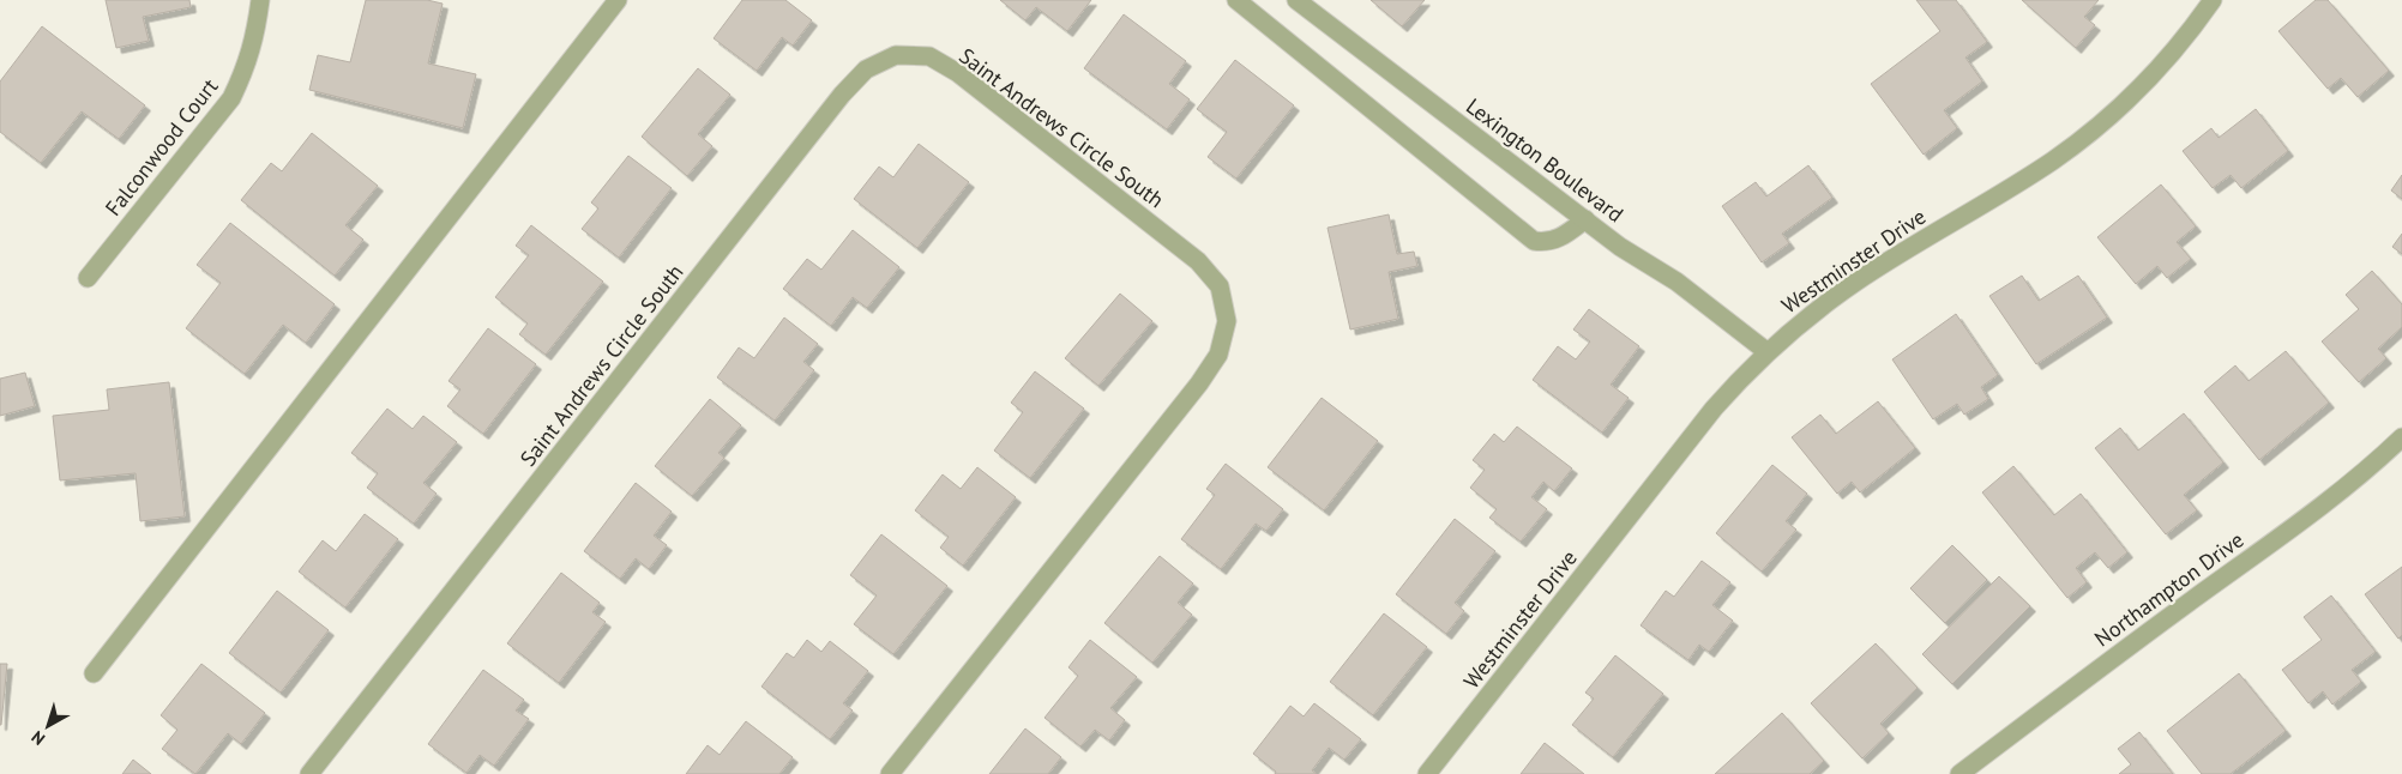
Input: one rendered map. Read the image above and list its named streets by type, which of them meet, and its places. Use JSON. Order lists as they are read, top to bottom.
{
  "streets": {
    "street": [
      "Saint Andrews Circle South",
      "Falconwood Court",
      "Lexington Boulevard",
      "Westminster Drive",
      "Northampton Drive"
    ]
  },
  "crossings": [
    ["Lexington Boulevard", "Westminster Drive"]
  ],
  "north": "bottom left"
}
